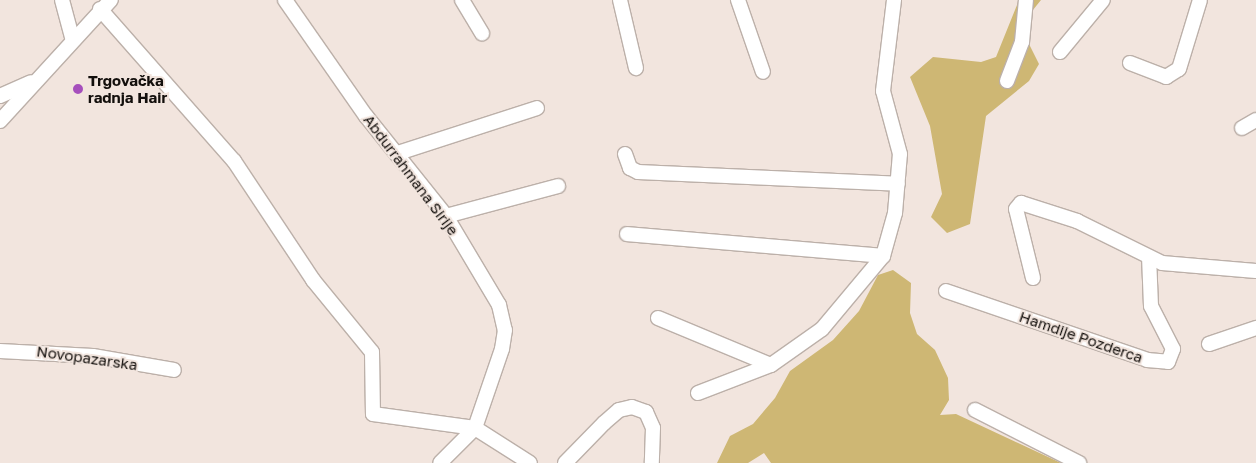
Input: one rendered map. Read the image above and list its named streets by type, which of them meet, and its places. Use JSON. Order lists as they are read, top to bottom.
{
  "streets": {
    "street": ["Abdurrahmana Sirije", "Hamdije Pozderca", "Novopazarska"]
  },
  "places": ["Trgovačka radnja Hair"]
}
